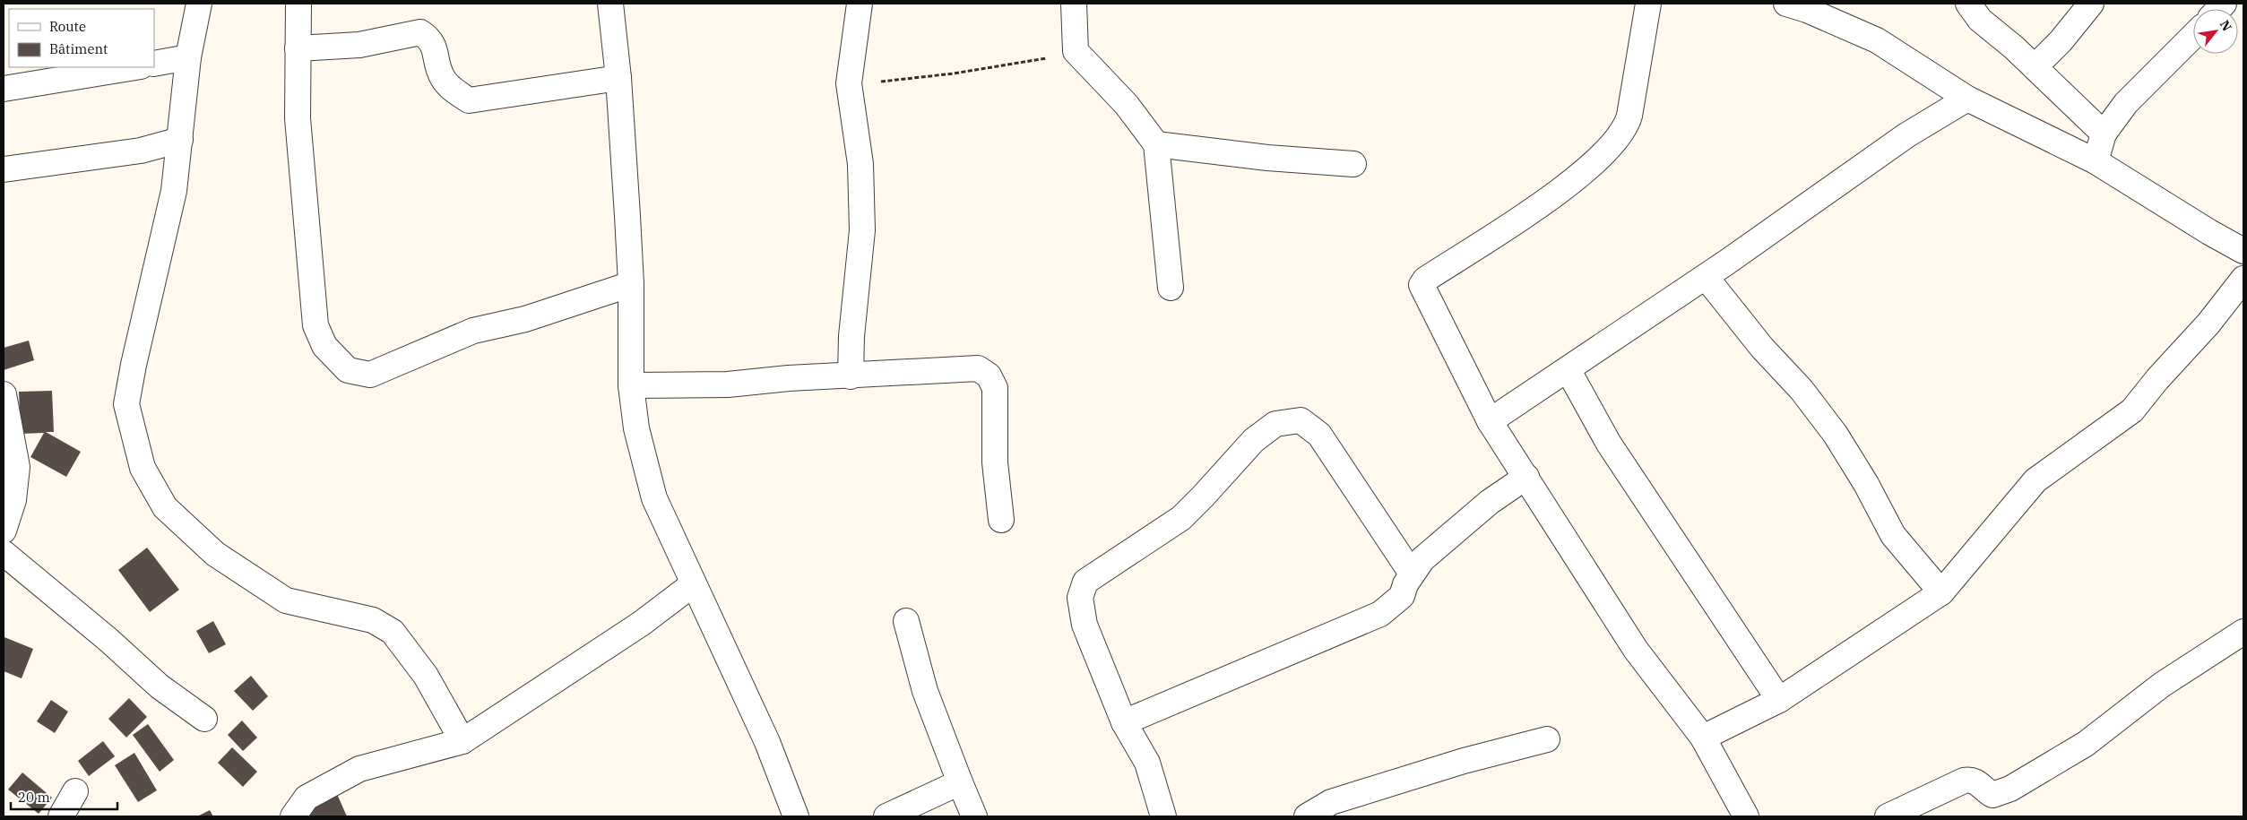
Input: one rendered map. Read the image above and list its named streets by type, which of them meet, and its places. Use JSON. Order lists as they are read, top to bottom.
{
  "legend": ["Route", "Bâtiment"],
  "scale_bar": "20 m",
  "north": "top right"
}
